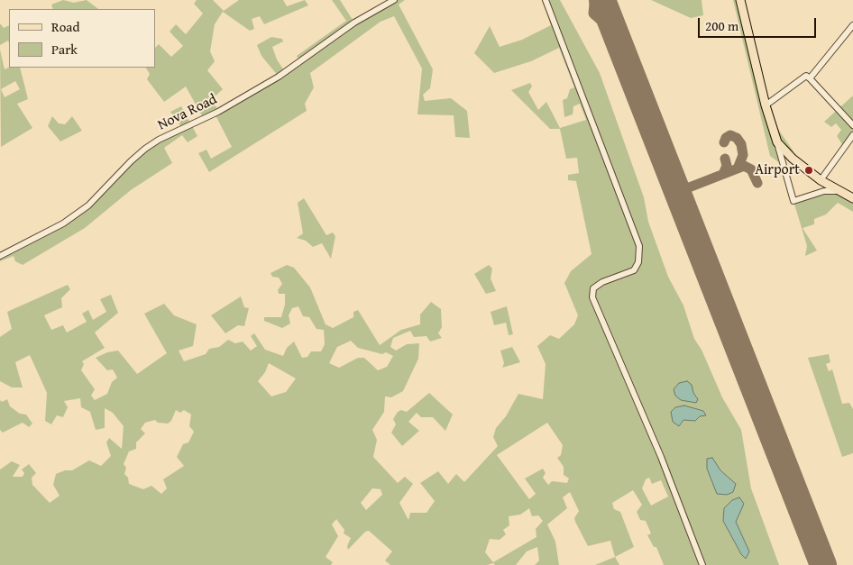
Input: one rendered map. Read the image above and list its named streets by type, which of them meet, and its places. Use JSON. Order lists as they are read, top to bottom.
{
  "streets": {
    "street": ["Nova Road"]
  },
  "places": ["Airport"],
  "legend": ["Road", "Park"],
  "scale_bar": "200 m"
}
